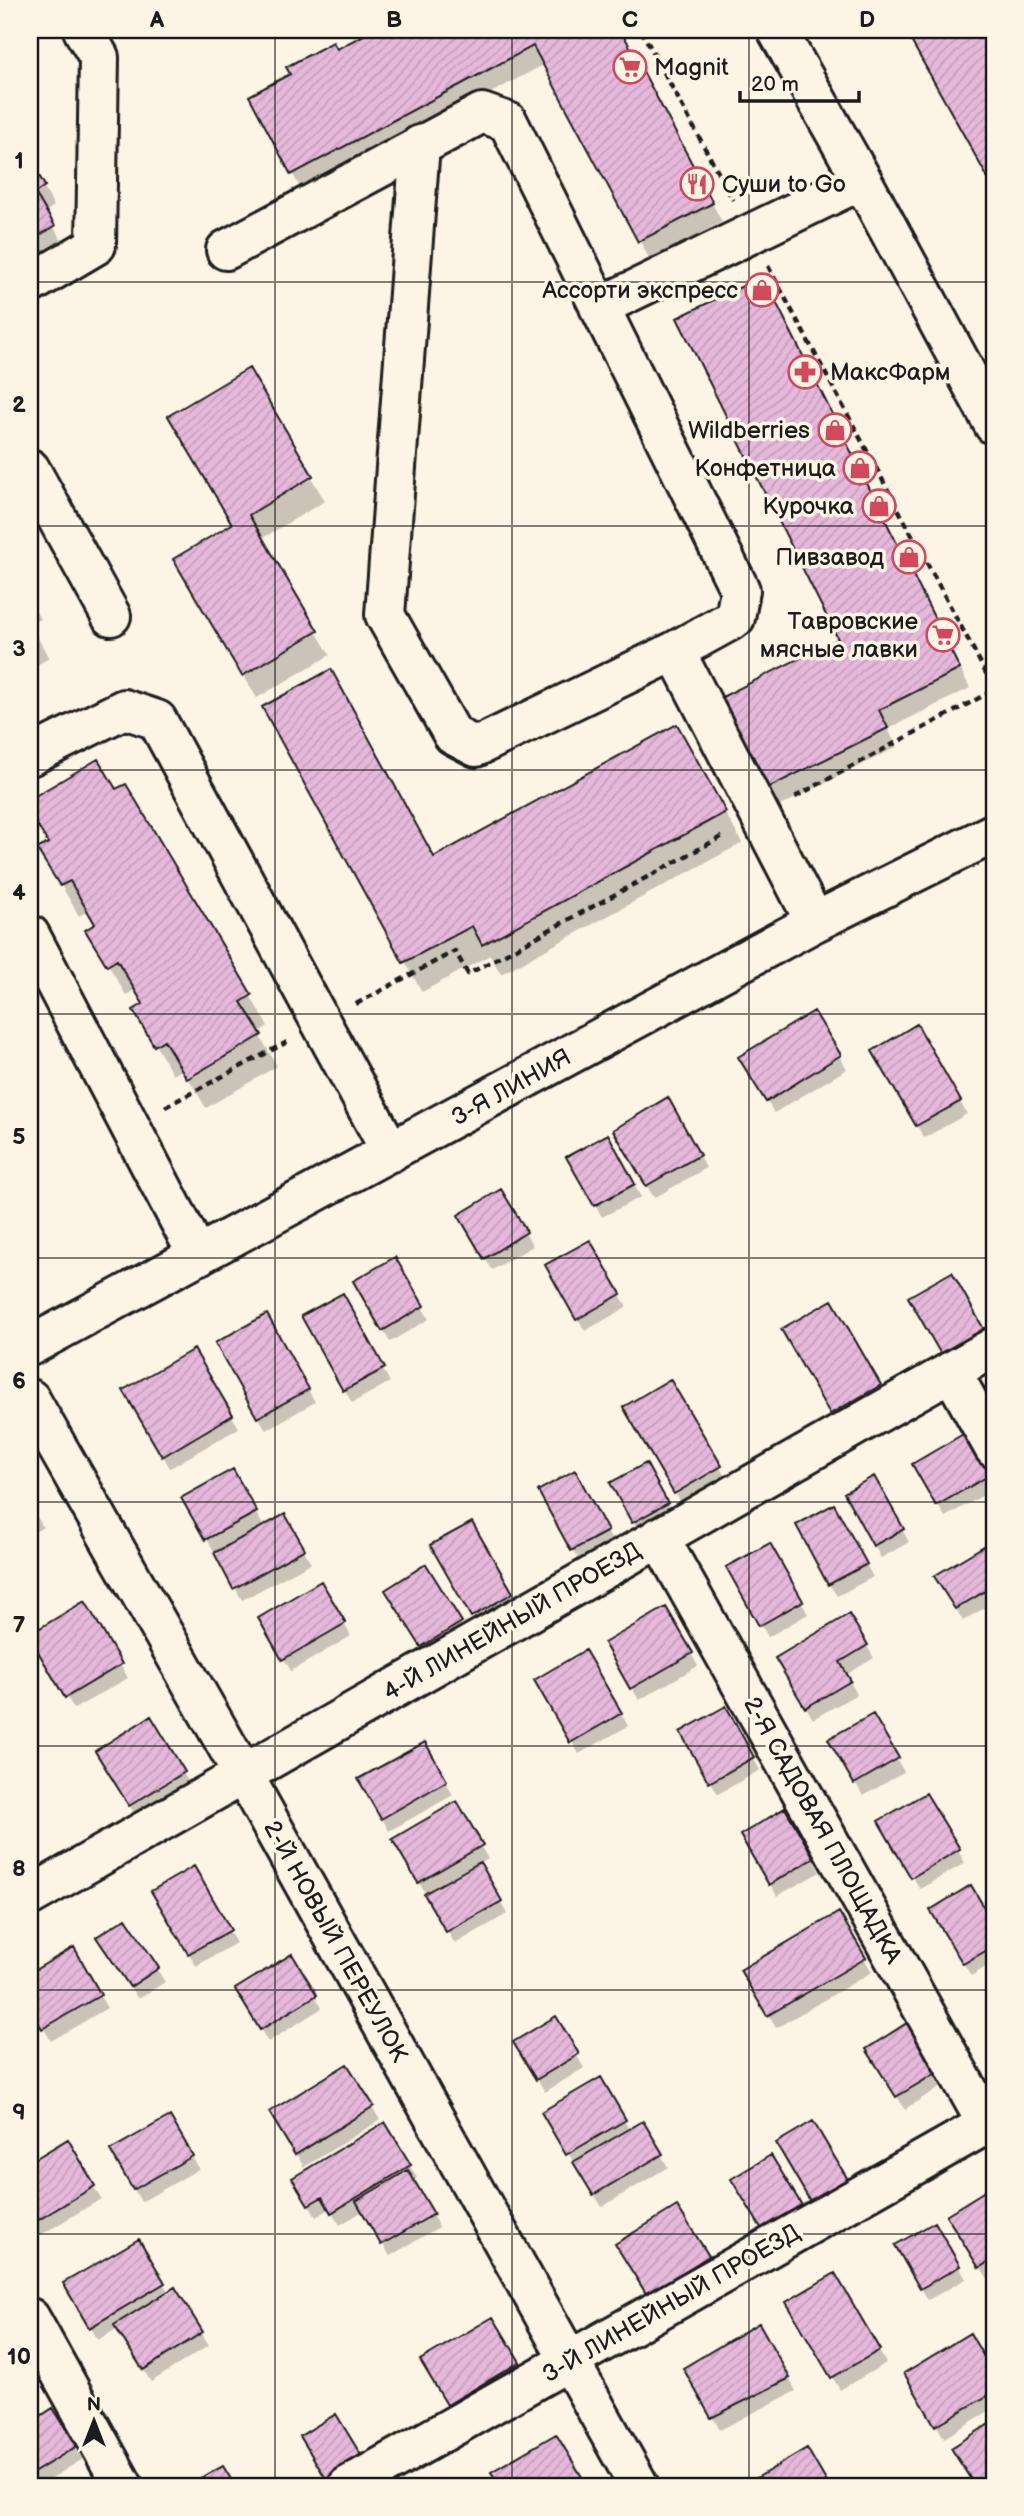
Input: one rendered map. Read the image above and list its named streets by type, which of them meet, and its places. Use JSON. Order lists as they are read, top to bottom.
{
  "streets": {
    "street": [
      "3-Я ЛИНИЯ",
      "4-Й ЛИНЕЙНЫЙ ПРОЕЗД",
      "2-Я CАДОВАЯ ПЛОЩАДКА",
      "2-Й НОВЫЙ ПЕРЕУЛОК",
      "3-Й ЛИНЕЙНЫЙ ПРОЕЗД"
    ]
  },
  "crossings": [
    ["4-Й ЛИНЕЙНЫЙ ПРОЕЗД", "2-Я CАДОВАЯ ПЛОЩАДКА"],
    ["4-Й ЛИНЕЙНЫЙ ПРОЕЗД", "2-Й НОВЫЙ ПЕРЕУЛОК"],
    ["2-Я CАДОВАЯ ПЛОЩАДКА", "3-Й ЛИНЕЙНЫЙ ПРОЕЗД"],
    ["2-Й НОВЫЙ ПЕРЕУЛОК", "3-Й ЛИНЕЙНЫЙ ПРОЕЗД"]
  ],
  "places": {
    "supermarket": ["Magnit", "Тавровские мясные лавки"],
    "restaurant": ["Суши to Go"],
    "shop": [
      "Ассорти экспресс",
      "Wildberries",
      "Конфетница",
      "Курочка",
      "Пивзавод"
    ],
    "pharmacy": ["МаксФарм"]
  },
  "scale_bar": "20 m",
  "north": "top",
  "grid": {
    "columns": [
      "A",
      "B",
      "C",
      "D"
    ],
    "rows": [
      "1",
      "2",
      "3",
      "4",
      "5",
      "6",
      "7",
      "8",
      "9",
      "10"
    ]
  }
}
